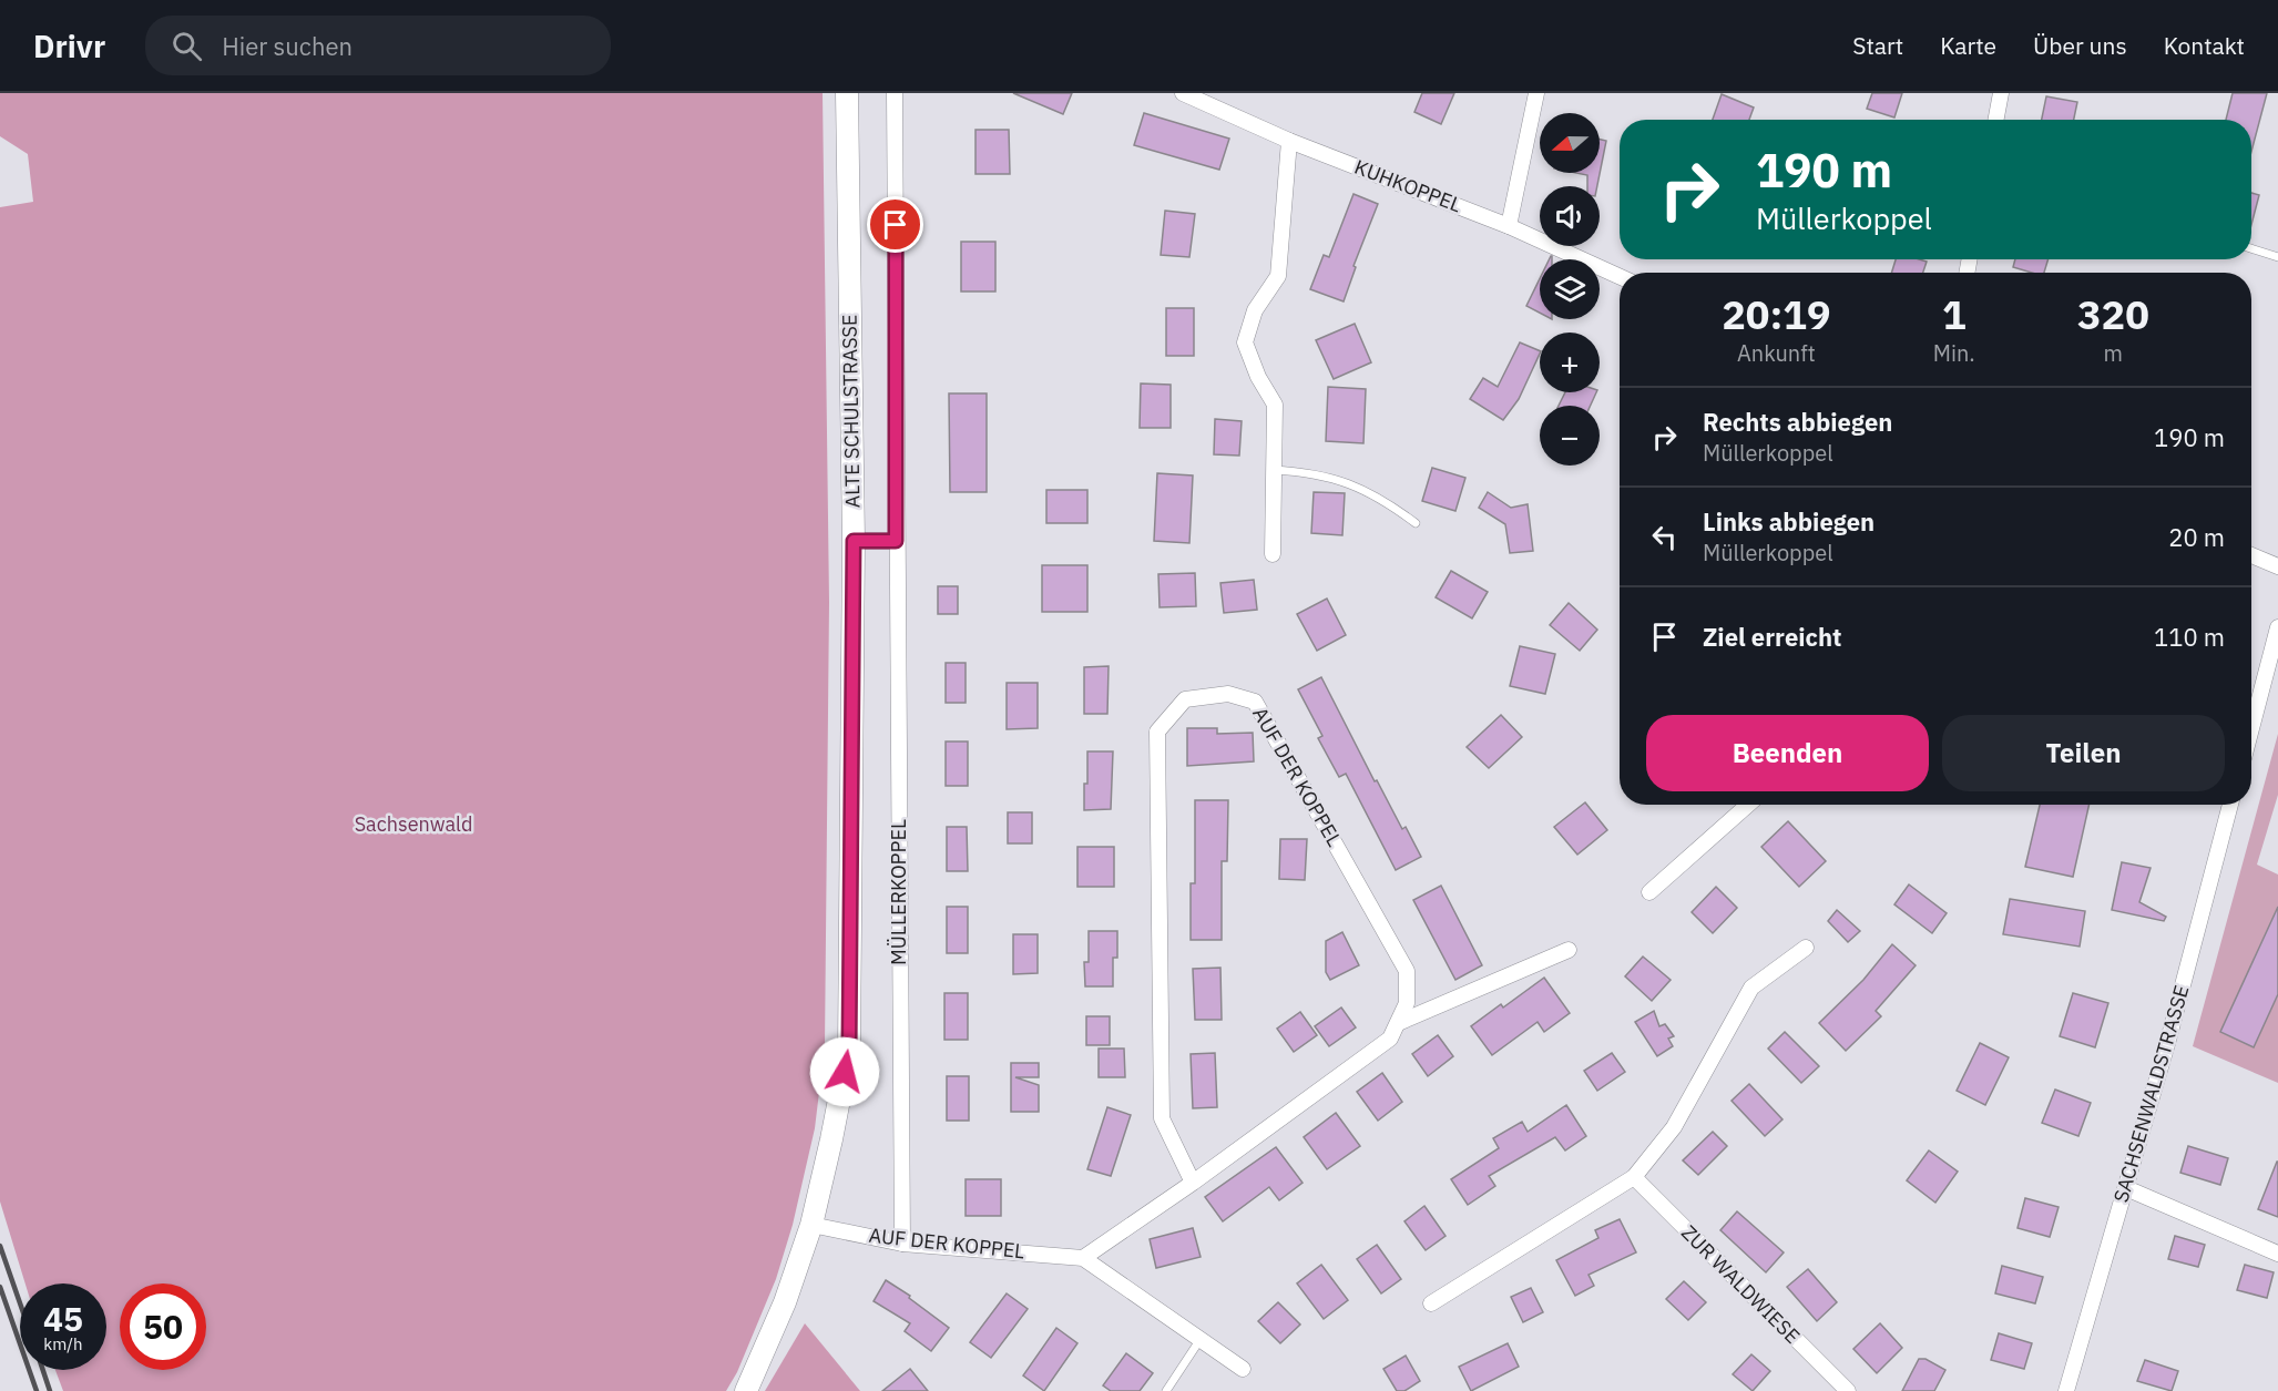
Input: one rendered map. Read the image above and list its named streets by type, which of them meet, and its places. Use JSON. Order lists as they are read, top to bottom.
{
  "streets": {
    "main road": ["ALTE SCHULSTRASSE"],
    "street": [
      "KUHKOPPEL",
      "AUF DER KOPPEL",
      "MÜLLERKOPPEL",
      "SACHSENWALDSTRASSE",
      "ZUR WALDWIESE"
    ]
  },
  "crossings": [
    ["ALTE SCHULSTRASSE", "AUF DER KOPPEL"],
    ["AUF DER KOPPEL", "MÜLLERKOPPEL"]
  ],
  "parks": ["Sachsenwald"],
  "north": "left",
  "page": {
    "header": "Drivr",
    "search": "Hier suchen",
    "nav": [
      "Start",
      "Karte",
      "Über uns",
      "Kontakt"
    ],
    "map_buttons": ["+", "−"],
    "turn": ["190 m", "Müllerkoppel"],
    "eta": [
      "20:19",
      "Ankunft",
      "1",
      "Min.",
      "320",
      "m"
    ],
    "list": [
      {
        "name": "Rechts abbiegen",
        "note": "Müllerkoppel",
        "value": "190 m"
      },
      {
        "name": "Links abbiegen",
        "note": "Müllerkoppel",
        "value": "20 m"
      },
      {
        "name": "Ziel erreicht",
        "value": "110 m"
      }
    ],
    "buttons": ["Beenden", "Teilen"],
    "speed": "45 km/h",
    "limit": "50"
  }
}
